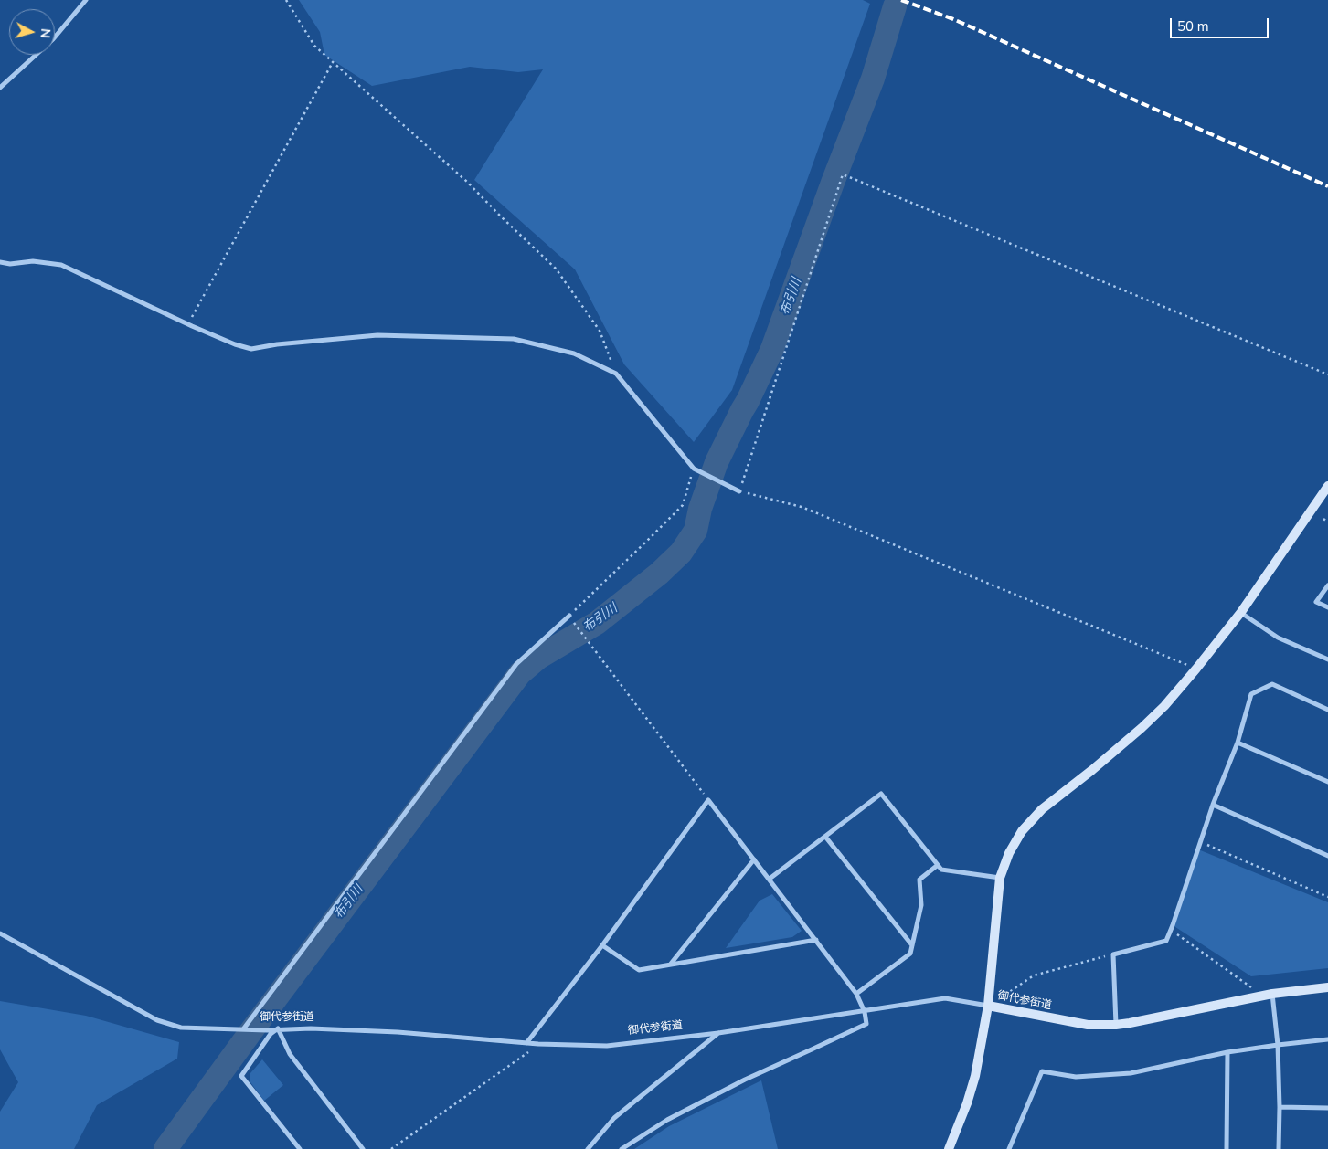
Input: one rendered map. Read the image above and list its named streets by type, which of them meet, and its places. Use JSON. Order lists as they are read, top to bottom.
{
  "streets": {
    "street": ["御代参街道"]
  },
  "water": ["布引川"],
  "scale_bar": "50 m",
  "north": "right"
}
